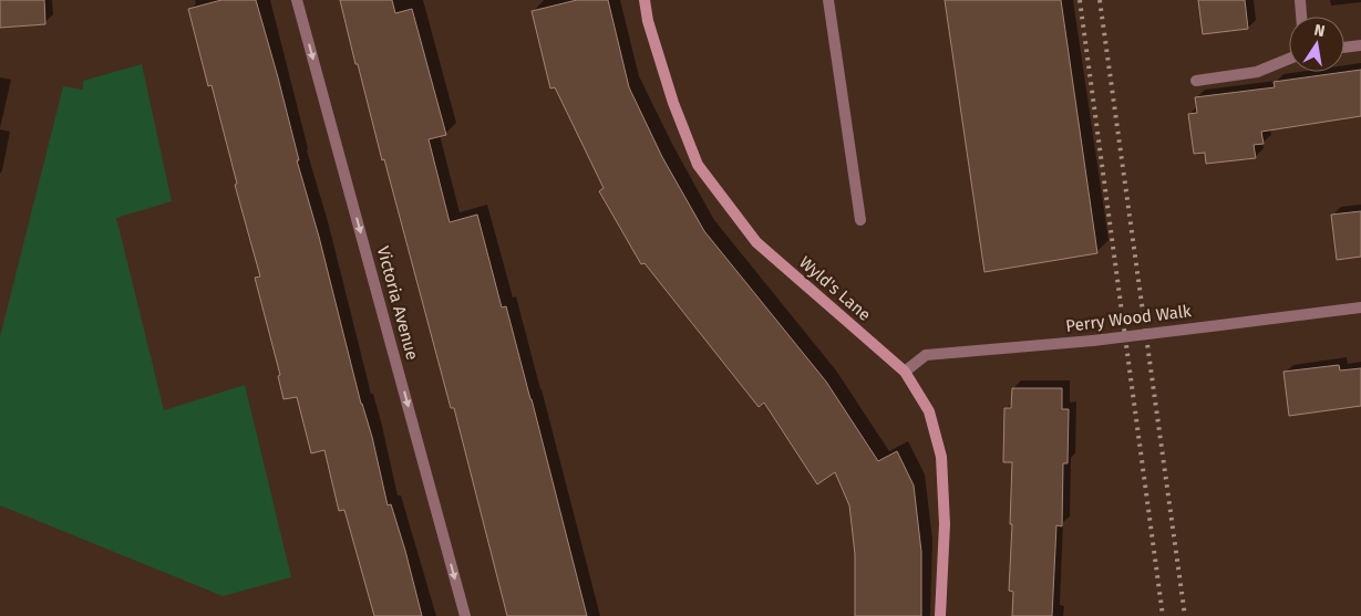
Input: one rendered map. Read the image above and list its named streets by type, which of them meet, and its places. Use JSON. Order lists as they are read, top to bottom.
{
  "streets": {
    "main road": ["Wyld's Lane"],
    "street": ["Victoria Avenue", "Perry Wood Walk"]
  },
  "crossings": [
    ["Wyld's Lane", "Perry Wood Walk"]
  ],
  "one_way": ["Victoria Avenue"],
  "north": "top"
}
